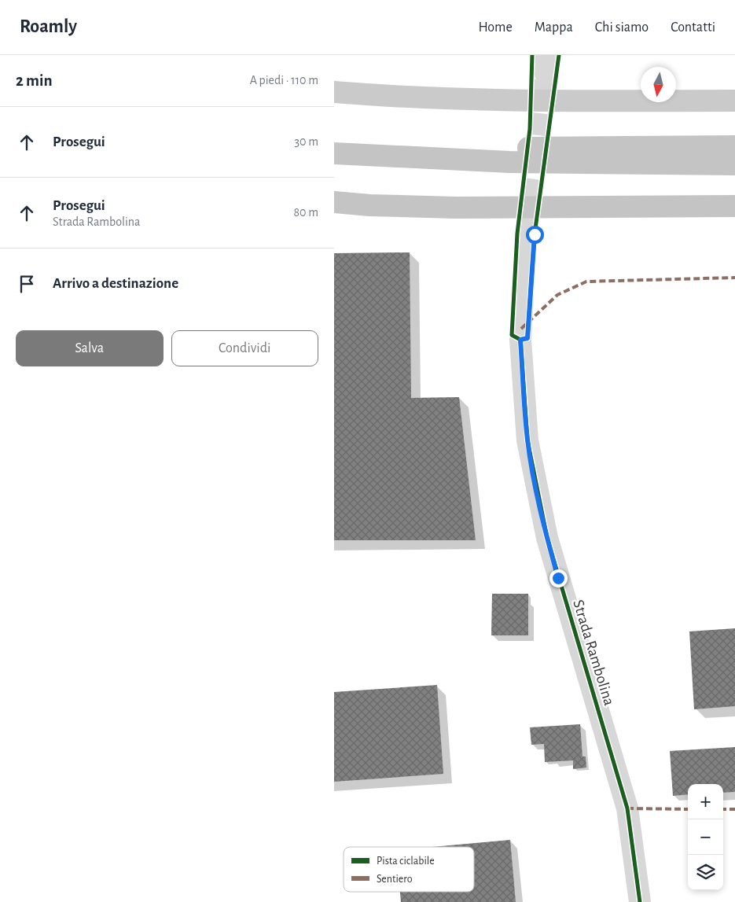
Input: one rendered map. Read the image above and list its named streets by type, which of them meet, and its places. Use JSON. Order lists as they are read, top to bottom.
{
  "streets": {
    "street": ["Strada Rambolina"]
  },
  "legend": ["Pista ciclabile", "Sentiero"],
  "north": "bottom",
  "page": {
    "header": "Roamly",
    "nav": [
      "Home",
      "Mappa",
      "Chi siamo",
      "Contatti"
    ],
    "heading": ["2 min", "A piedi · 110 m"],
    "list": [
      ["Prosegui", "30 m"],
      ["Prosegui", "Strada Rambolina", "80 m"],
      "Arrivo a destinazione"
    ],
    "buttons": ["Salva", "Condividi"],
    "map_buttons": ["+", "−"]
  }
}
